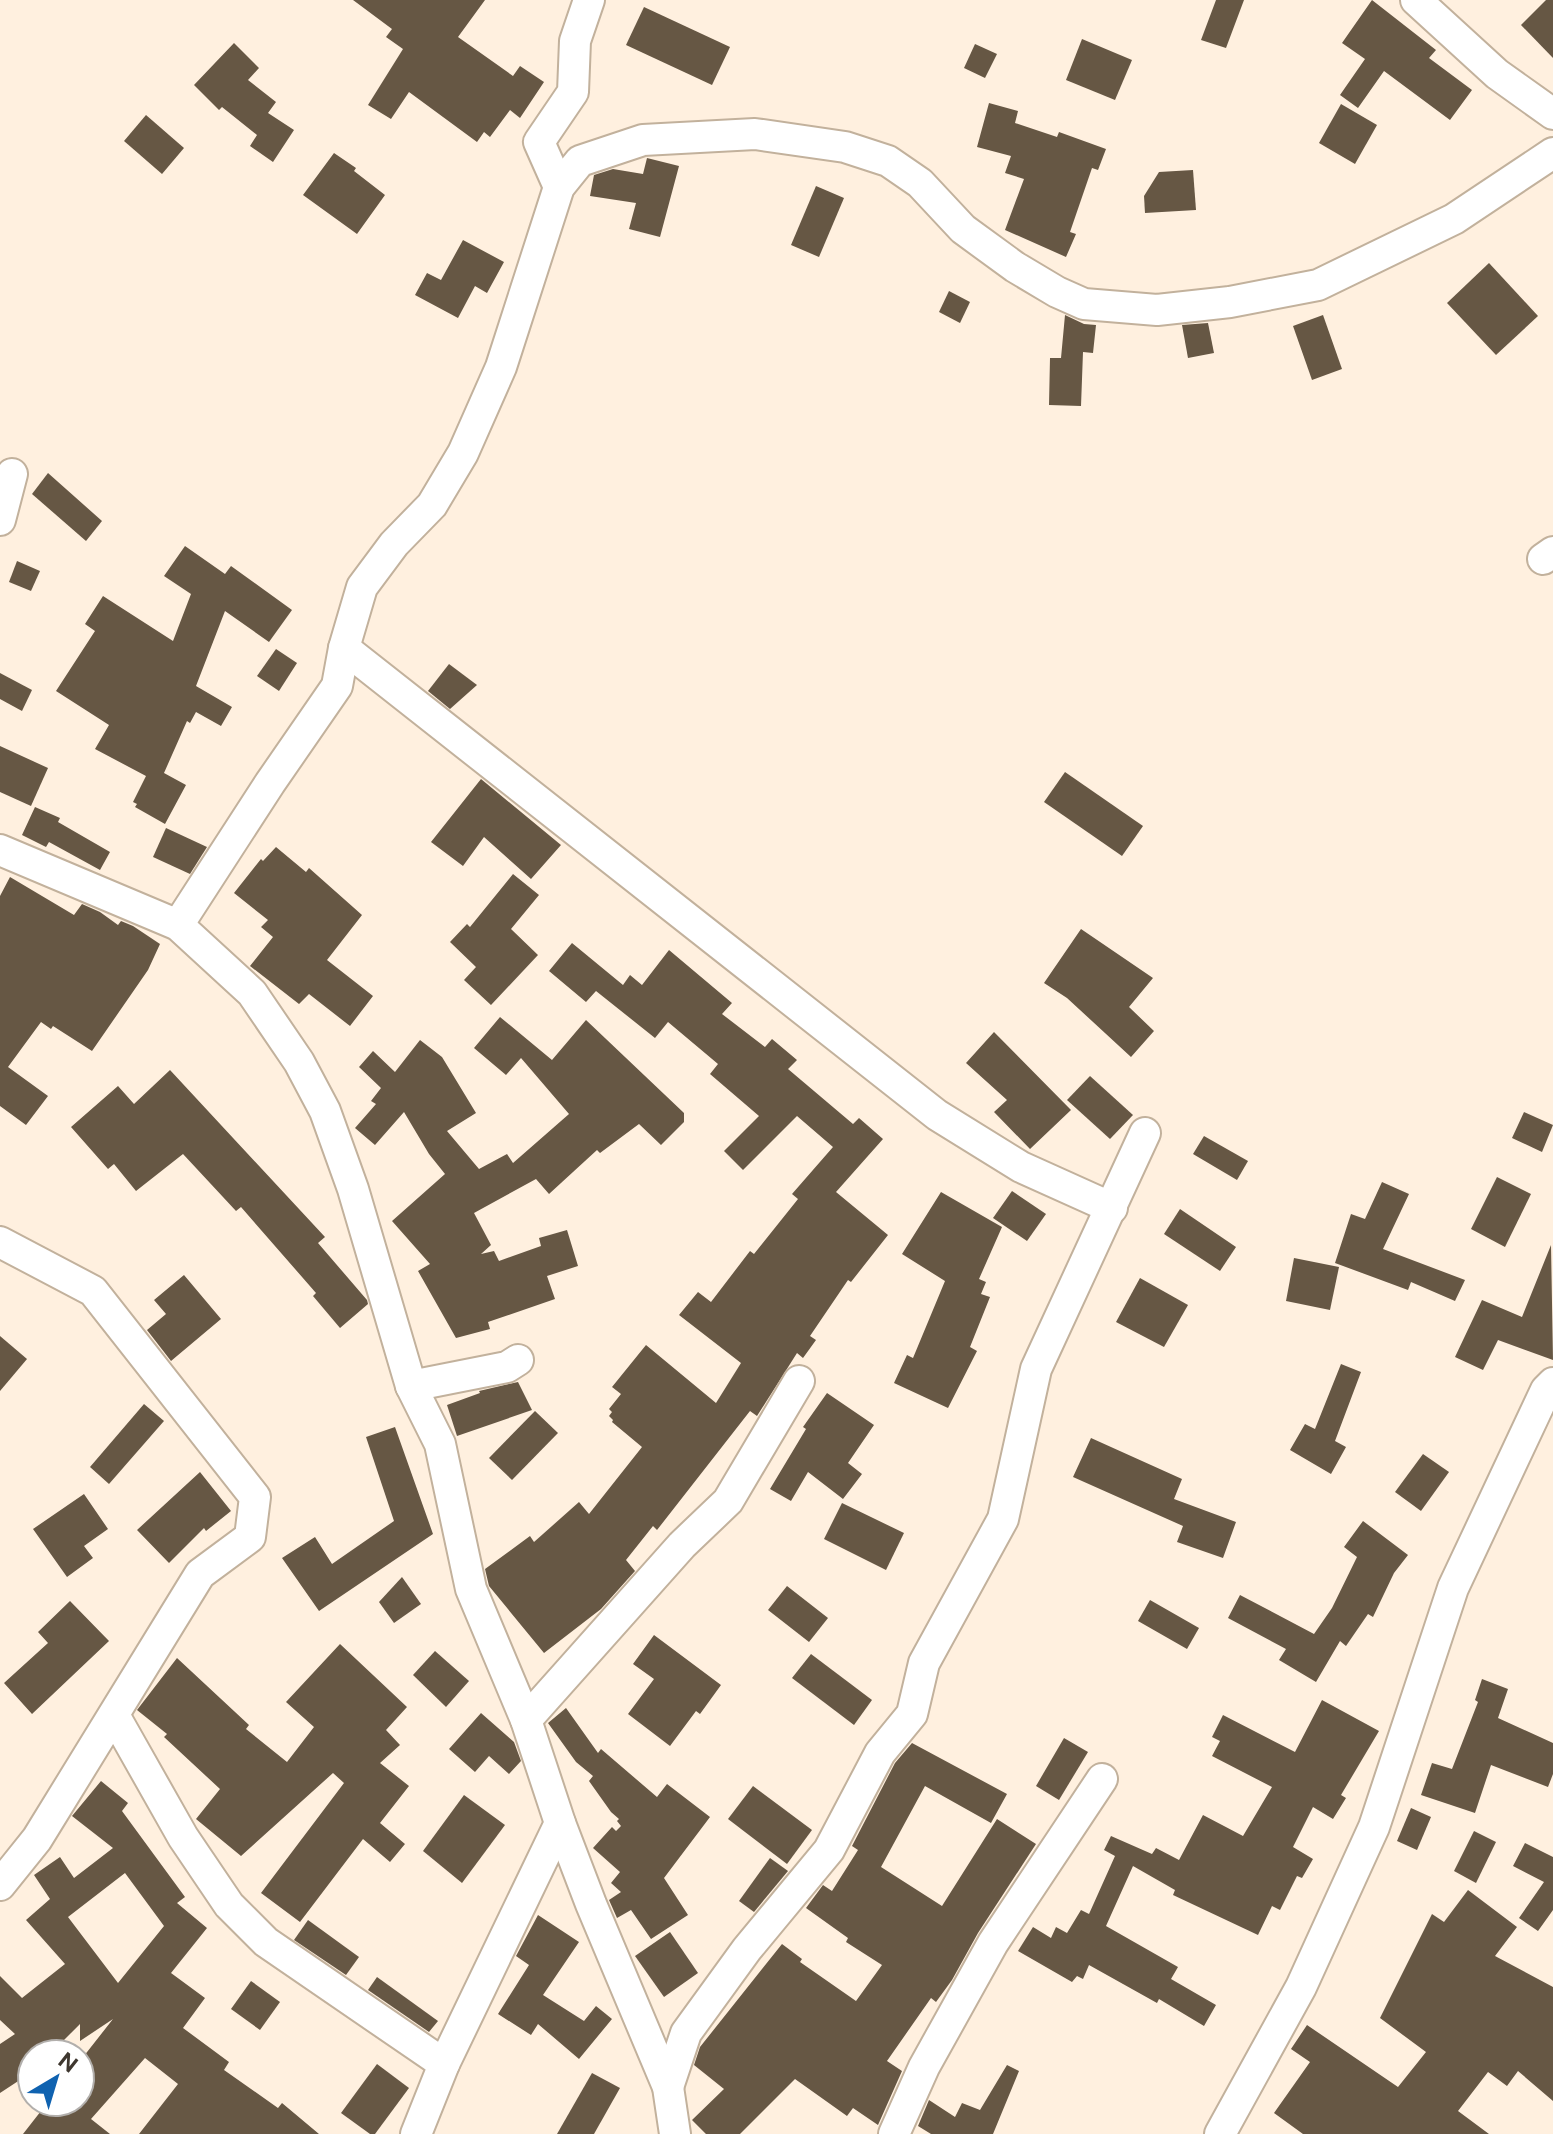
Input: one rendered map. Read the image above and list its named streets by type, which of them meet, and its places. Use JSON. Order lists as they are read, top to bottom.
{
  "north": "top right"
}
